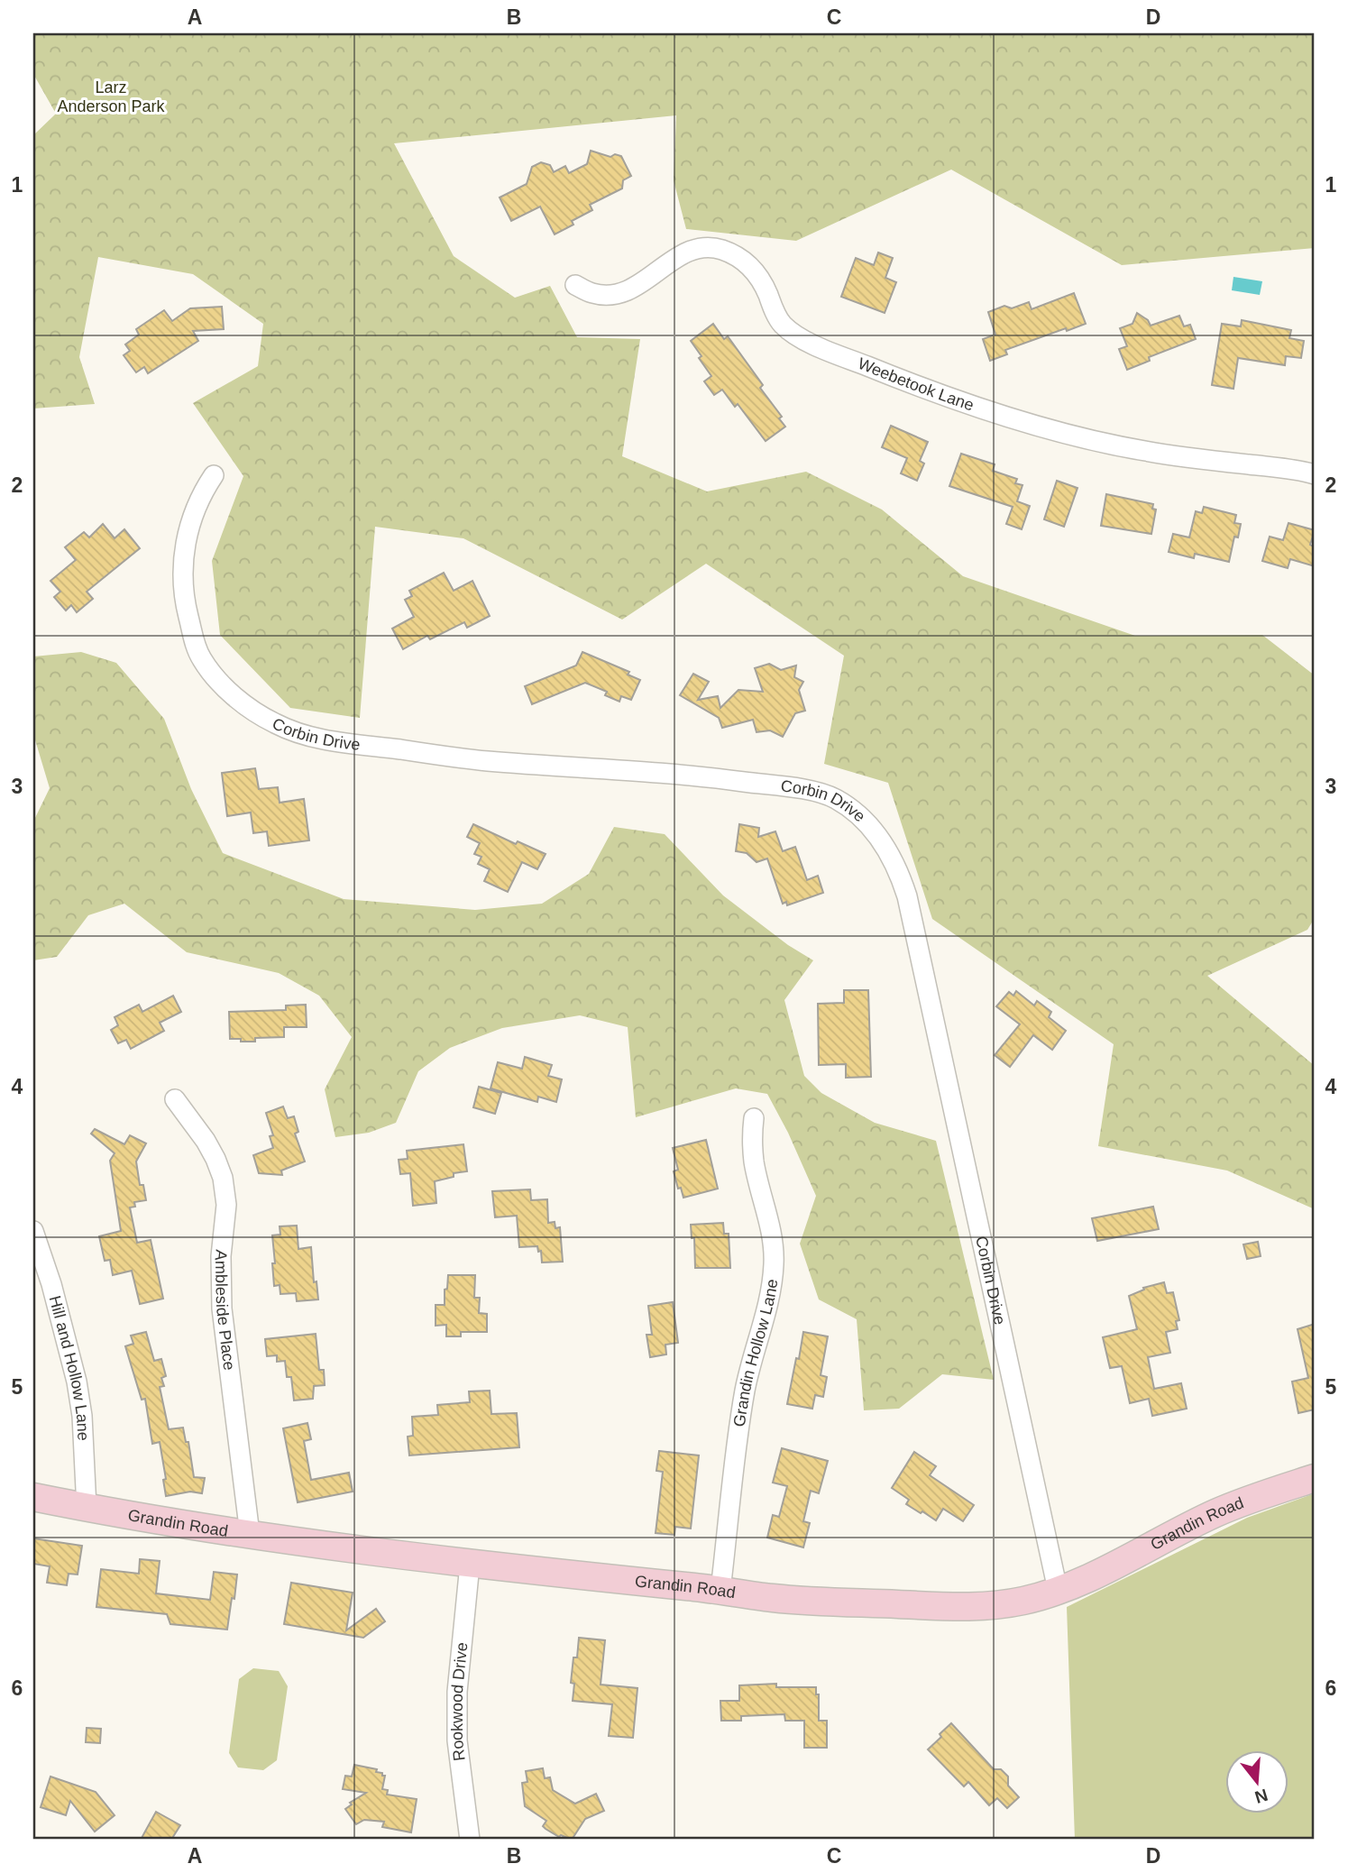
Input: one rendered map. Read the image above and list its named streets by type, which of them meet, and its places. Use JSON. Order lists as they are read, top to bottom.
{
  "streets": {
    "street": [
      "Weebetook Lane",
      "Corbin Drive",
      "Ambleside Place",
      "Grandin Hollow Lane",
      "Hill and Hollow Lane",
      "Grandin Road",
      "Rookwood Drive"
    ]
  },
  "crossings": [
    ["Corbin Drive", "Grandin Road"],
    ["Ambleside Place", "Grandin Road"],
    ["Grandin Hollow Lane", "Grandin Road"],
    ["Hill and Hollow Lane", "Grandin Road"],
    ["Grandin Road", "Rookwood Drive"]
  ],
  "parks": ["Larz Anderson Park"],
  "north": "bottom",
  "grid": {
    "columns": [
      "A",
      "B",
      "C",
      "D"
    ],
    "rows": [
      "1",
      "2",
      "3",
      "4",
      "5",
      "6"
    ]
  }
}
